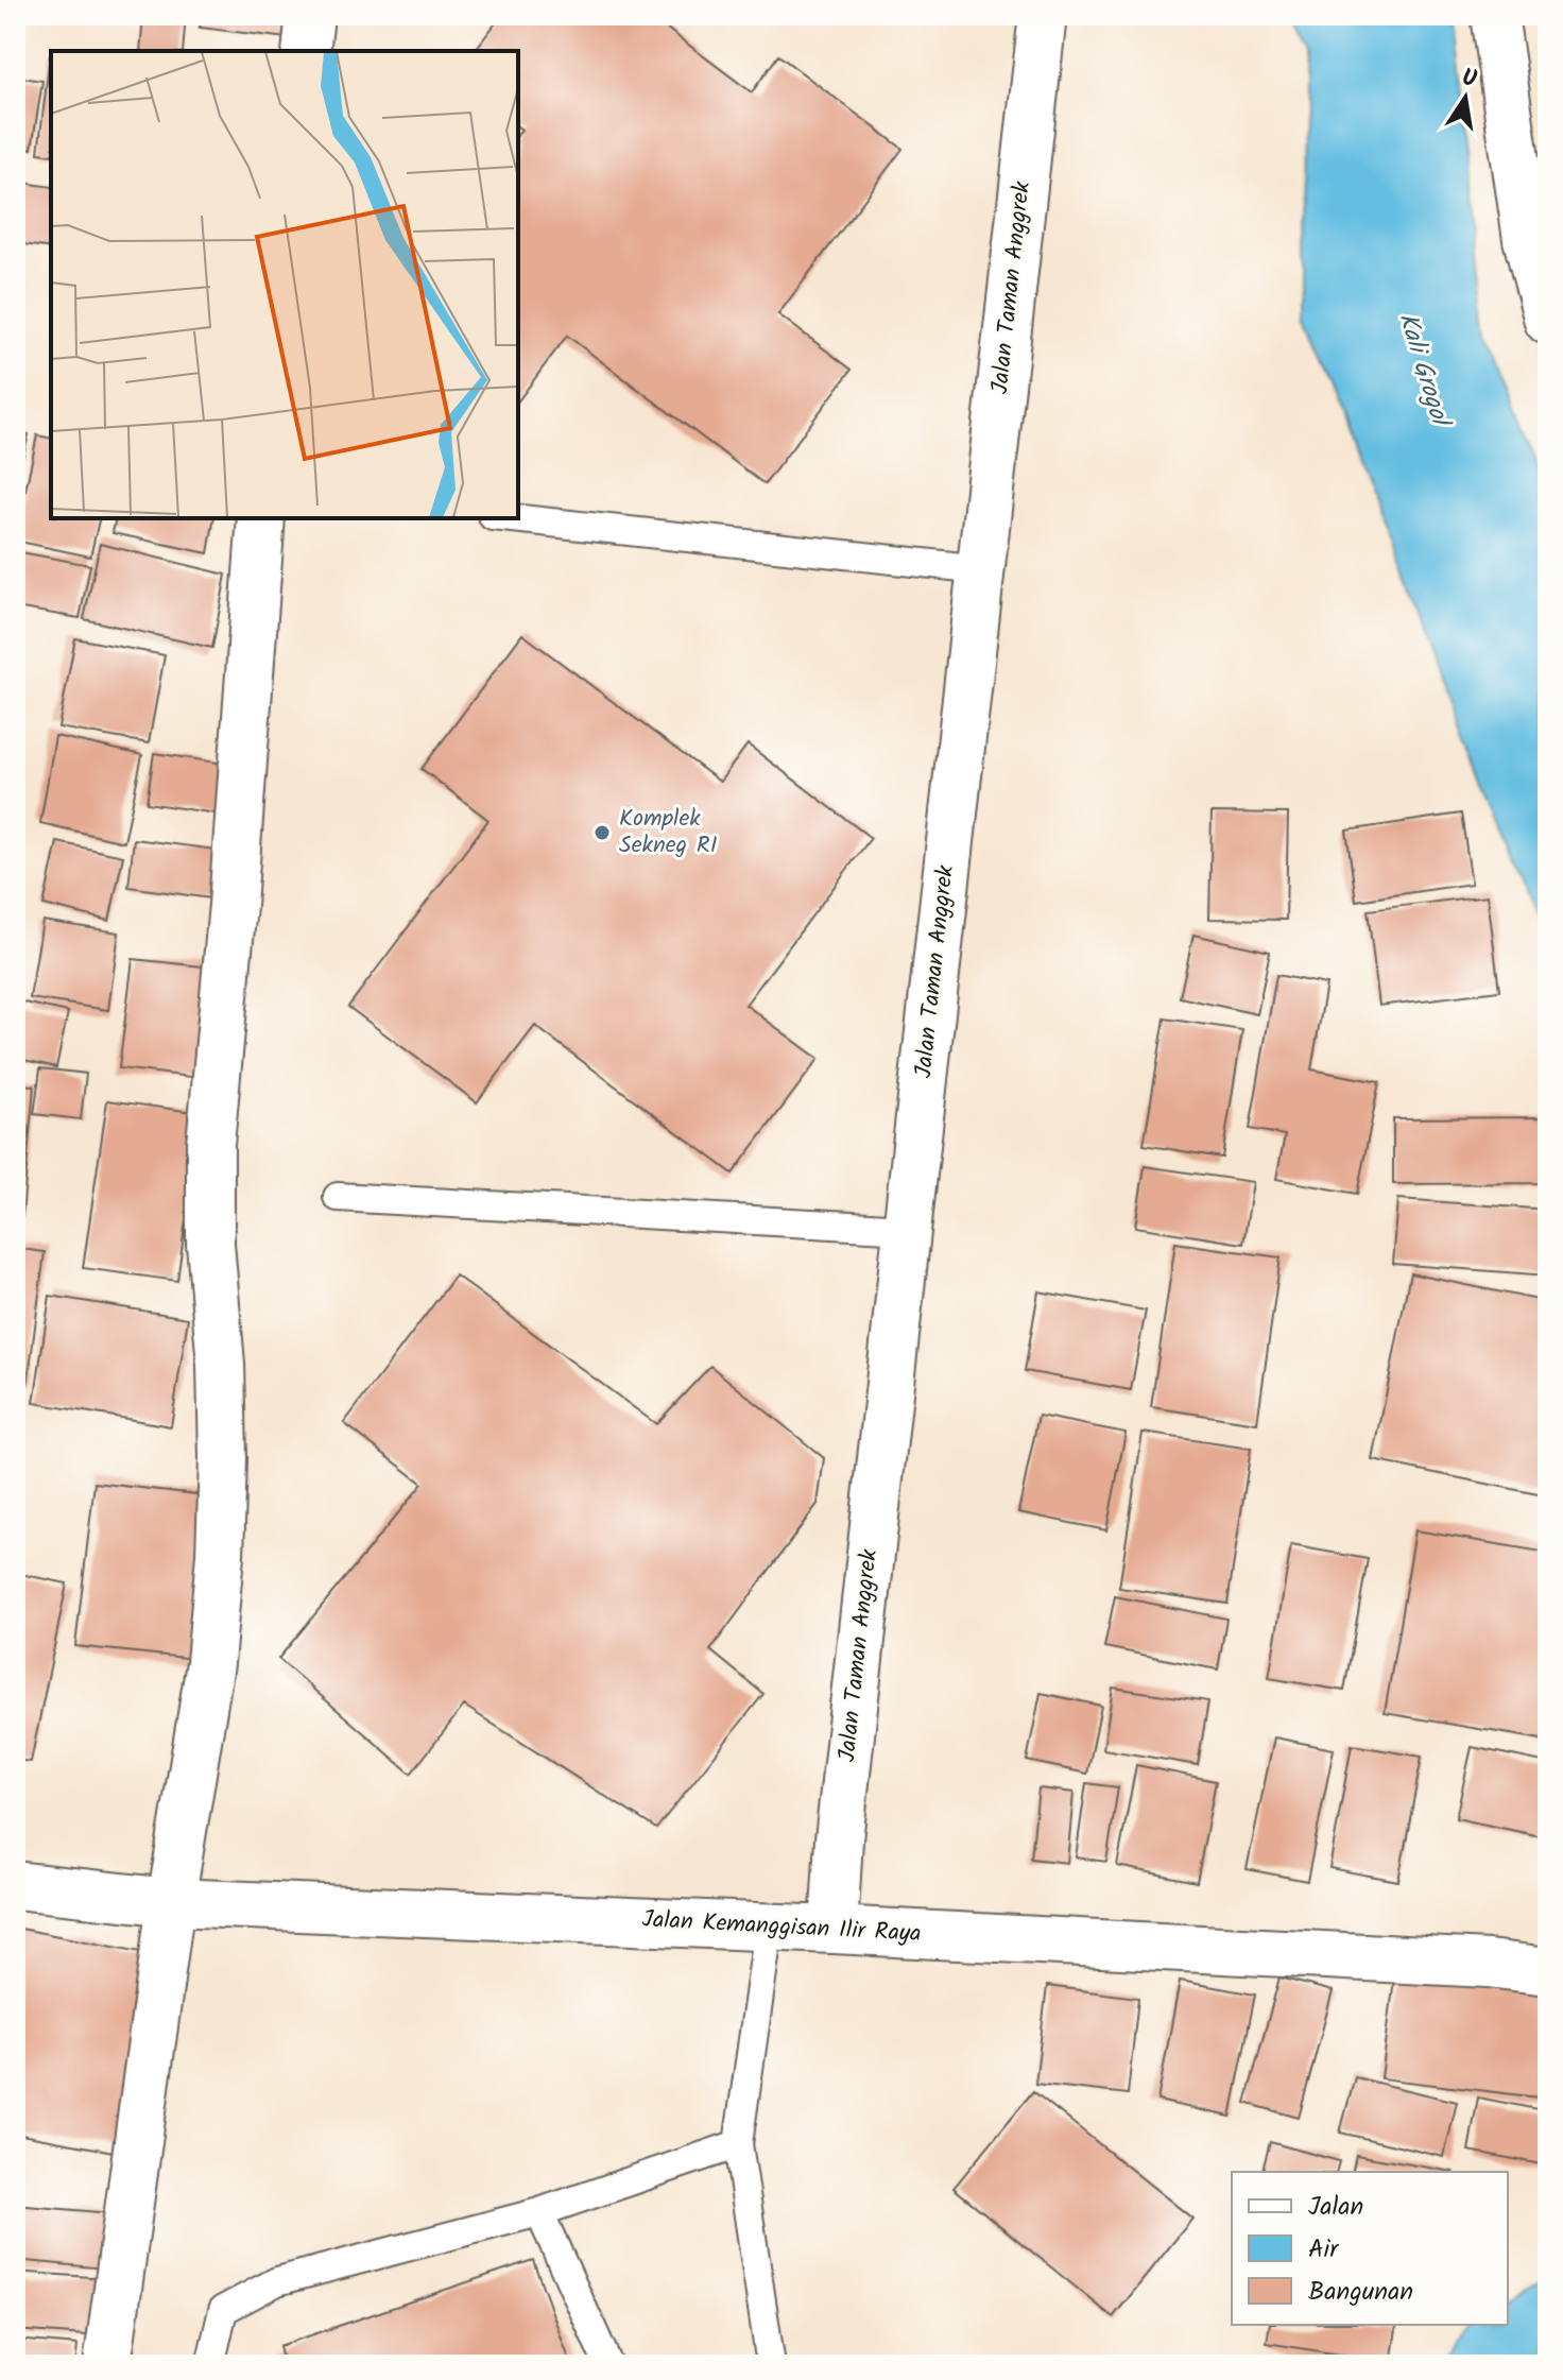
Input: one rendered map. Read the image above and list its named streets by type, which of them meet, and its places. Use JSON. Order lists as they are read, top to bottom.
{
  "streets": {
    "street": ["Jalan Taman Anggrek", "Jalan Kemanggisan Ilir Raya"]
  },
  "crossings": [
    ["Jalan Taman Anggrek", "Jalan Kemanggisan Ilir Raya"]
  ],
  "water": ["Kali Grogol"],
  "places": ["Komplek Sekneg RI"],
  "legend": ["Jalan", "Air", "Bangunan"],
  "north": "top"
}
